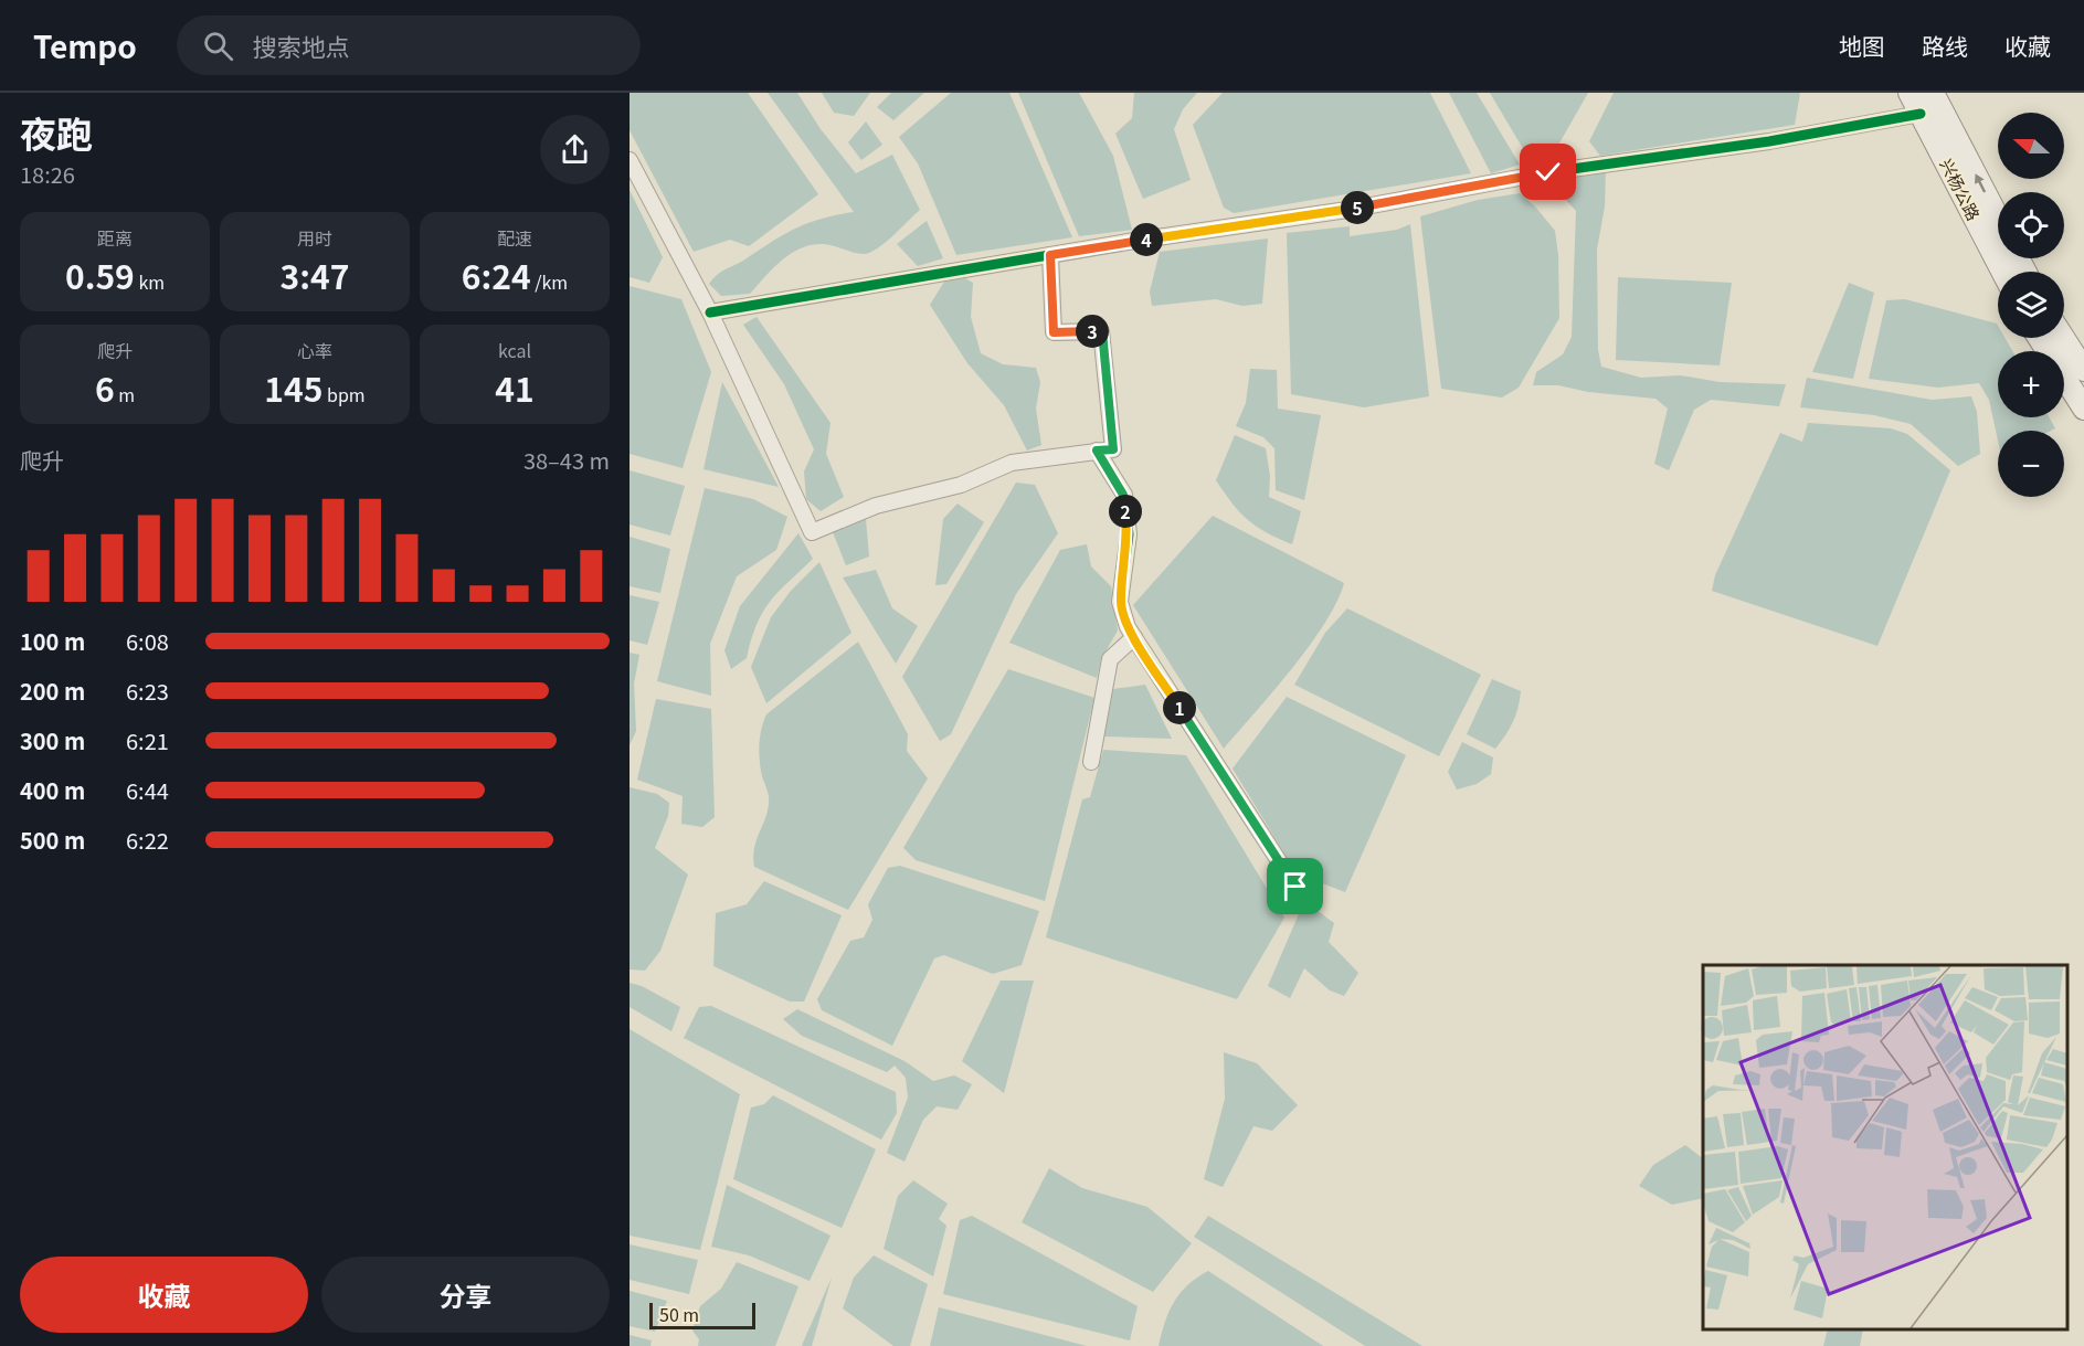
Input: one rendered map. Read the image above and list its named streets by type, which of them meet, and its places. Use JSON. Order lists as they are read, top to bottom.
{
  "streets": {
    "main road": ["兴杨公路"]
  },
  "scale_bar": "50 m",
  "north": "left",
  "page": {
    "header": "Tempo",
    "search": "搜索地点",
    "nav": ["地图", "路线", "收藏"],
    "heading": ["夜跑", "18:26"],
    "map_buttons": ["+", "−"],
    "pins": [
      "5",
      "4",
      "3",
      "2",
      "1"
    ],
    "stats": [
      ["距离", "0.59 km"],
      ["用时", "3:47"],
      ["配速", "6:24 /km"],
      ["爬升", "6 m"],
      ["心率", "145 bpm"],
      ["kcal", "41"]
    ],
    "chart": ["爬升", "38–43 m"],
    "list": [
      {
        "name": "100 m",
        "note": "6:08"
      },
      {
        "name": "200 m",
        "note": "6:23"
      },
      {
        "name": "300 m",
        "note": "6:21"
      },
      {
        "name": "400 m",
        "note": "6:44"
      },
      {
        "name": "500 m",
        "note": "6:22"
      }
    ],
    "buttons": ["收藏", "分享"],
    "scale": "50 m"
  }
}
